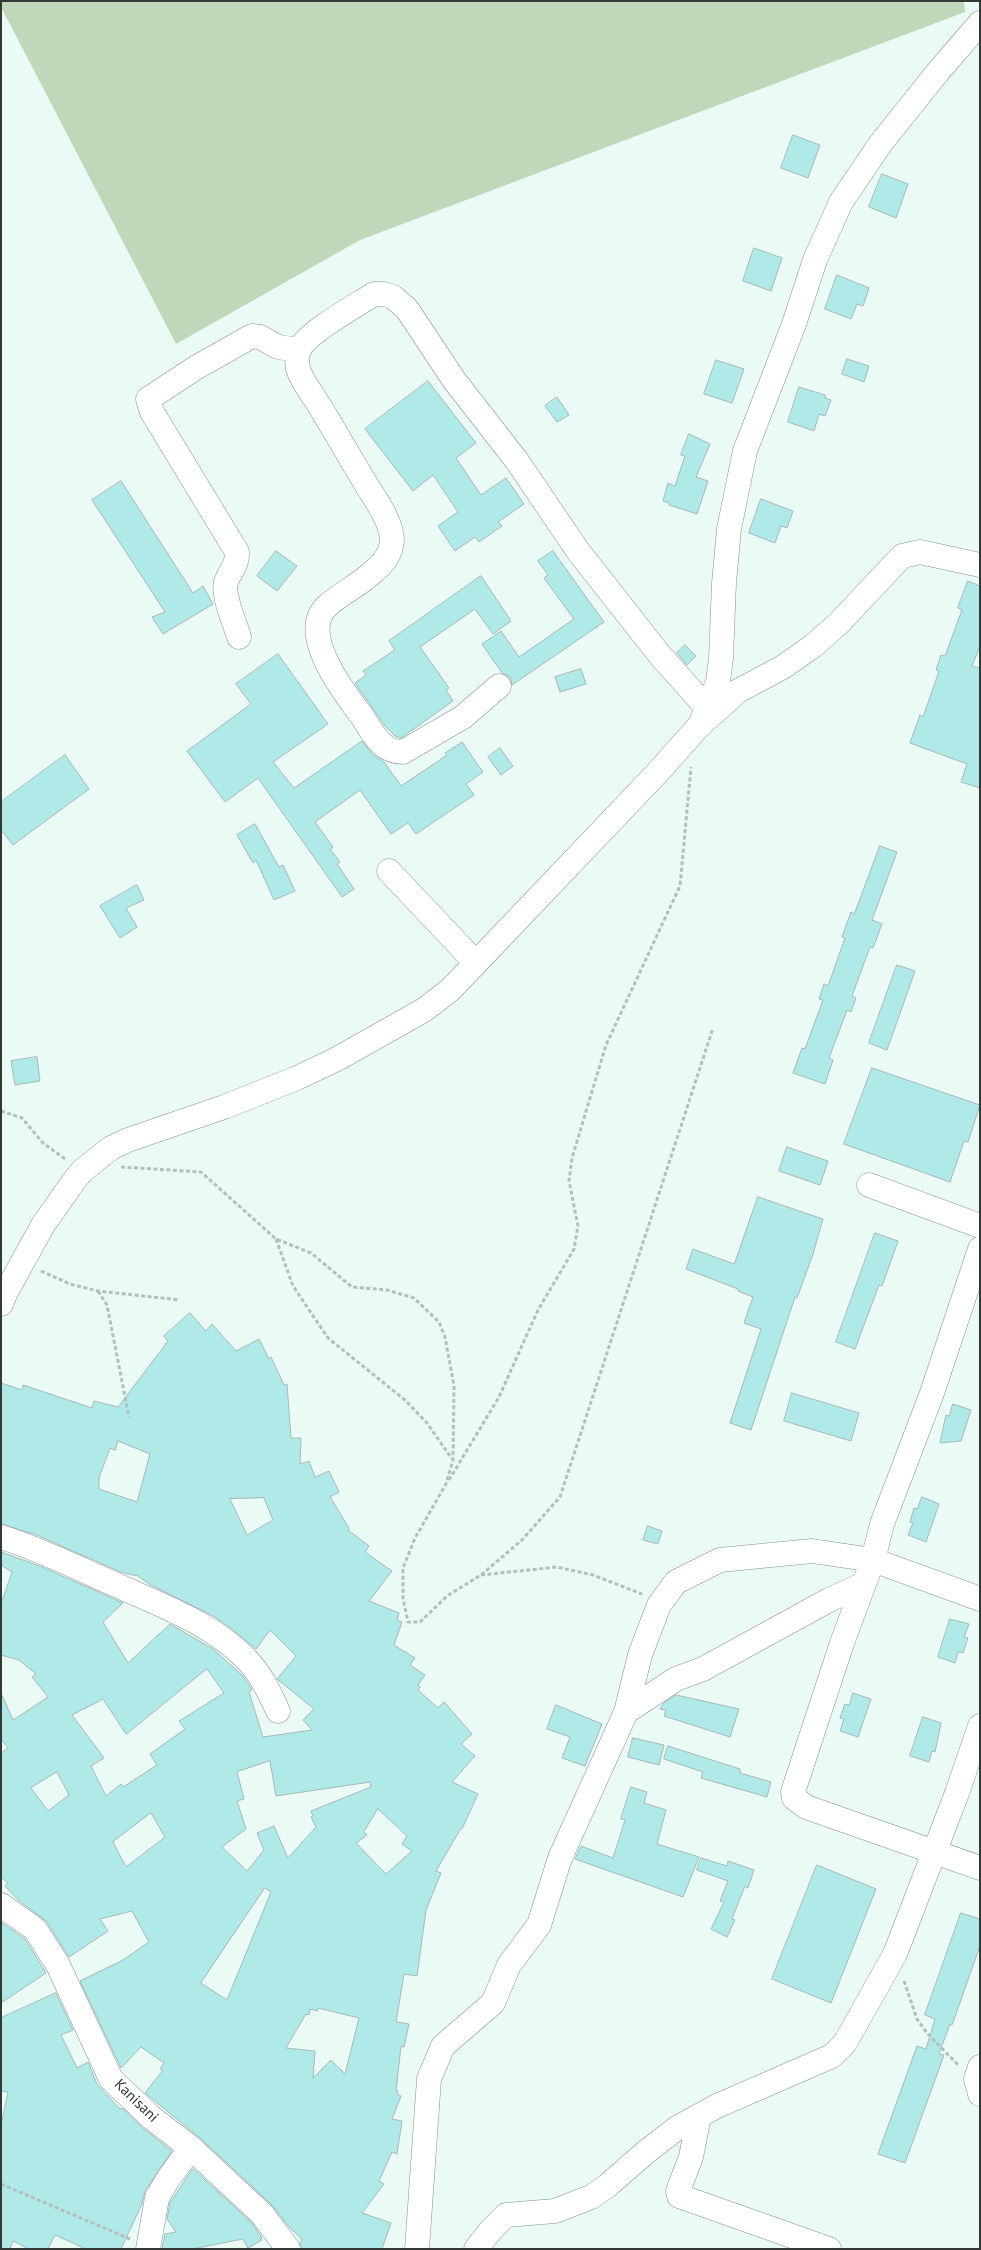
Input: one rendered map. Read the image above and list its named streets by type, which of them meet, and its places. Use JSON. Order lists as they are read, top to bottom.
{
  "streets": {
    "street": ["Kanisani"]
  }
}
